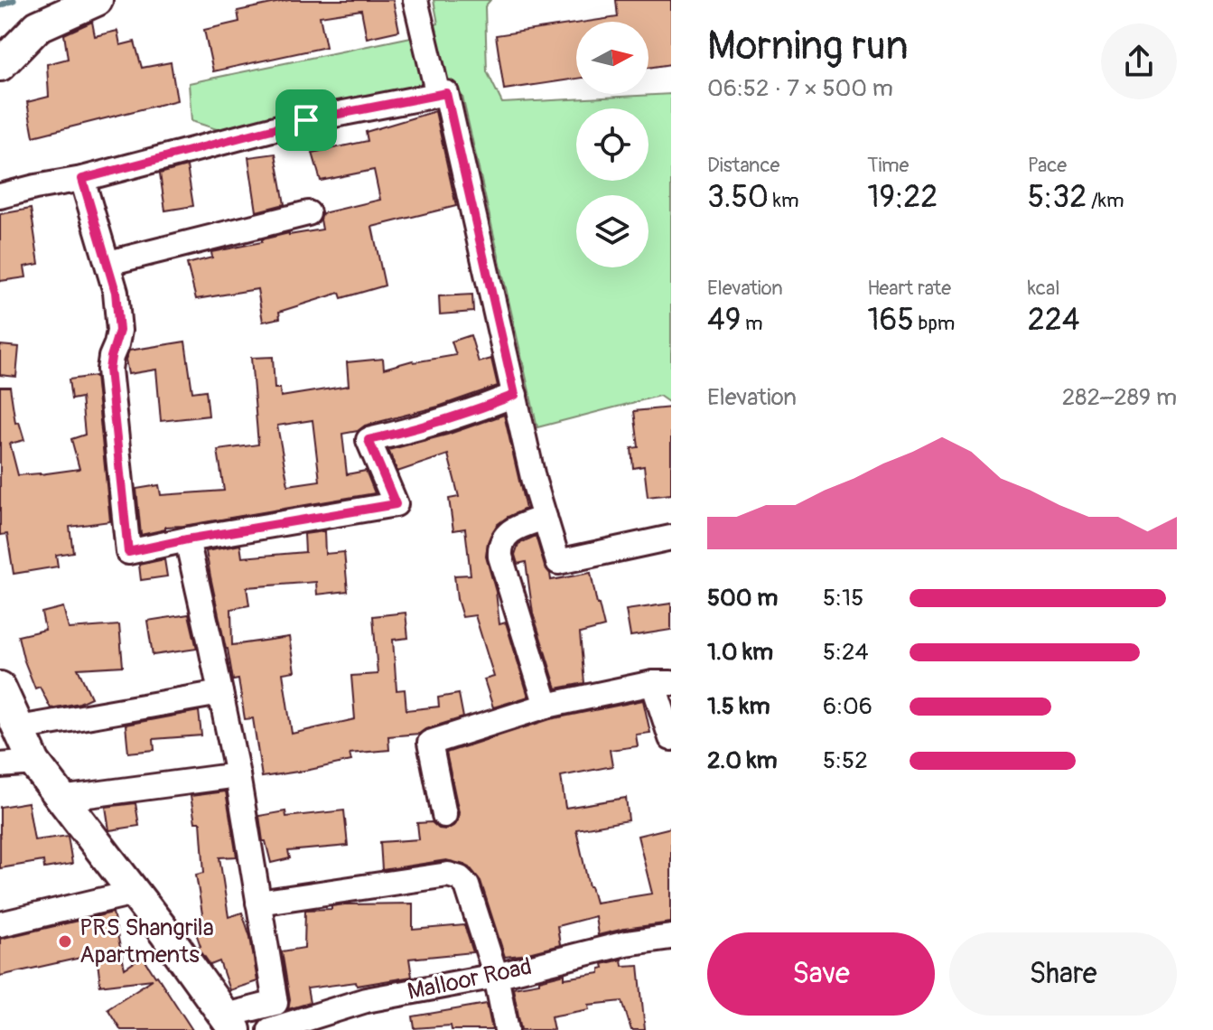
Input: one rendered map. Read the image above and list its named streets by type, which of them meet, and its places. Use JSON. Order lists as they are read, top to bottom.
{
  "streets": {
    "street": ["Malloor Road"]
  },
  "places": ["PRS Shangrila Apartments"],
  "north": "right",
  "page": {
    "heading": ["Morning run", "06:52 · 7 × 500 m"],
    "stats": [
      ["Distance", "3.50 km"],
      ["Time", "19:22"],
      ["Pace", "5:32 /km"],
      ["Elevation", "49 m"],
      ["Heart rate", "165 bpm"],
      ["kcal", "224"]
    ],
    "chart": ["Elevation", "282–289 m"],
    "list": [
      {
        "name": "500 m",
        "note": "5:15"
      },
      {
        "name": "1.0 km",
        "note": "5:24"
      },
      {
        "name": "1.5 km",
        "note": "6:06"
      },
      {
        "name": "2.0 km",
        "note": "5:52"
      }
    ],
    "buttons": ["Save", "Share"]
  }
}
